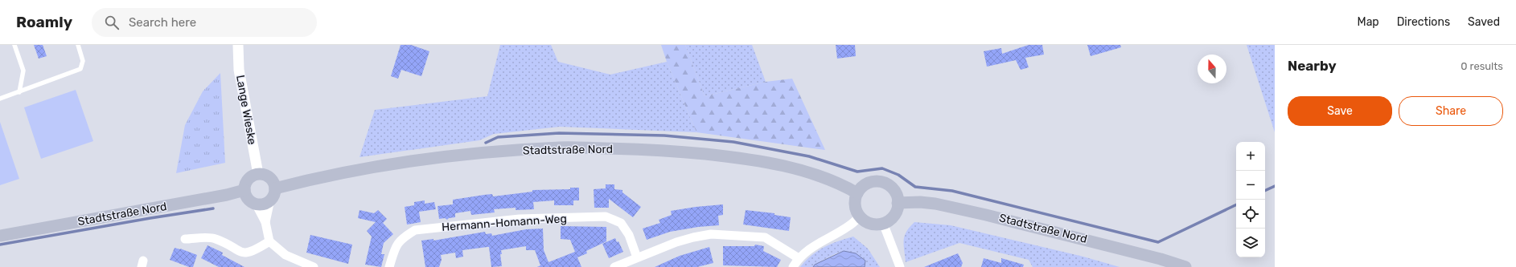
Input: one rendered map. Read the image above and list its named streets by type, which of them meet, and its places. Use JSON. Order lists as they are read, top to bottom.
{
  "streets": {
    "main road": ["Stadtstraße Nord"],
    "street": ["Lange Wieske", "Hermann-Homann-Weg"]
  },
  "crossings": [
    ["Lange Wieske", "Stadtstraße Nord"]
  ],
  "north": "top",
  "page": {
    "header": "Roamly",
    "search": "Search here",
    "nav": ["Map", "Directions", "Saved"],
    "heading": ["Nearby", "0 results"],
    "buttons": ["Save", "Share"],
    "map_buttons": ["+", "−"]
  }
}
